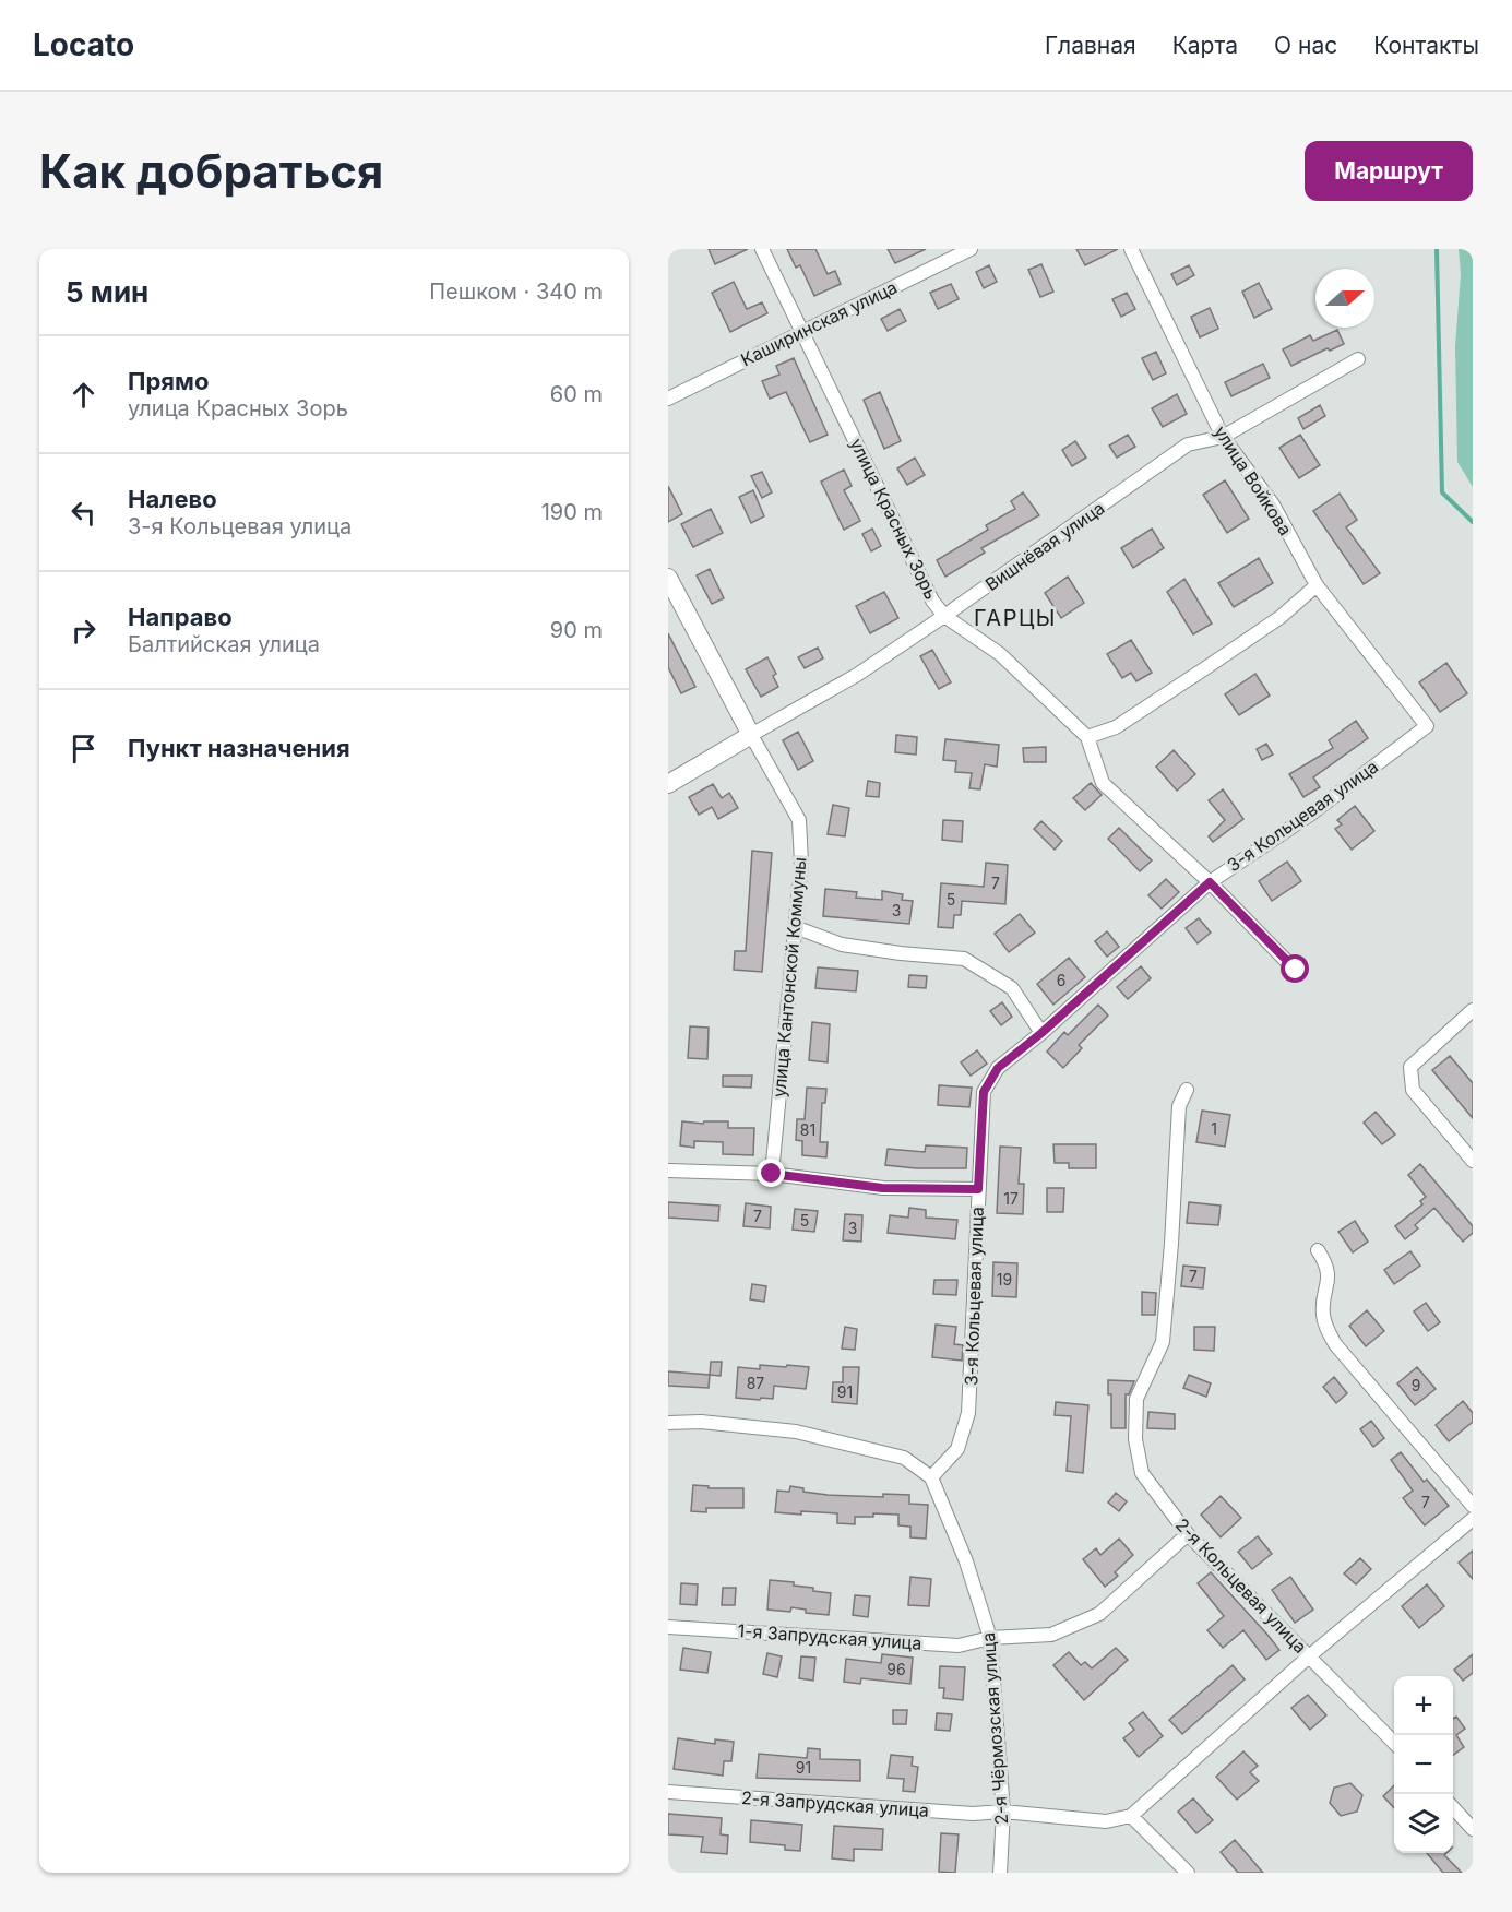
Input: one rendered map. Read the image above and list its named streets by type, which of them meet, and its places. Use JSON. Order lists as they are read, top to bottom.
{
  "streets": {
    "street": [
      "Каширинская улица",
      "улица Войкова",
      "улица Красных Зорь",
      "Вишнёвая улица",
      "3-я Кольцевая улица",
      "улица Кантонской Коммуны",
      "2-я Кольцевая улица",
      "1-я Запрудская улица",
      "2-я Чёрмозская улица",
      "2-я Запрудская улица"
    ]
  },
  "crossings": [
    ["Каширинская улица", "улица Красных Зорь"],
    ["улица Войкова", "Вишнёвая улица"],
    ["улица Войкова", "3-я Кольцевая улица"],
    ["улица Красных Зорь", "Вишнёвая улица"],
    ["улица Красных Зорь", "3-я Кольцевая улица"],
    ["Вишнёвая улица", "улица Кантонской Коммуны"],
    ["3-я Кольцевая улица", "2-я Чёрмозская улица"],
    ["2-я Кольцевая улица", "1-я Запрудская улица"],
    ["1-я Запрудская улица", "2-я Чёрмозская улица"],
    ["2-я Чёрмозская улица", "2-я Запрудская улица"]
  ],
  "districts": ["ГАРЦЫ"],
  "house_numbers": [
    "7",
    "5",
    "3",
    "6",
    "1",
    "81",
    "17",
    "7",
    "5",
    "3",
    "7",
    "19",
    "87",
    "9",
    "91",
    "7",
    "96",
    "91"
  ],
  "north": "right",
  "page": {
    "header": "Locato",
    "nav": [
      "Главная",
      "Карта",
      "О нас",
      "Контакты"
    ],
    "buttons": "Маршрут",
    "title": "Как добраться",
    "heading": ["5 мин", "Пешком · 340 m"],
    "list": [
      ["Прямо", "улица Красных Зорь", "60 m"],
      ["Налево", "3-я Кольцевая улица", "190 m"],
      ["Направо", "Балтийская улица", "90 m"],
      "Пункт назначения"
    ],
    "map_buttons": ["+", "−"]
  }
}
